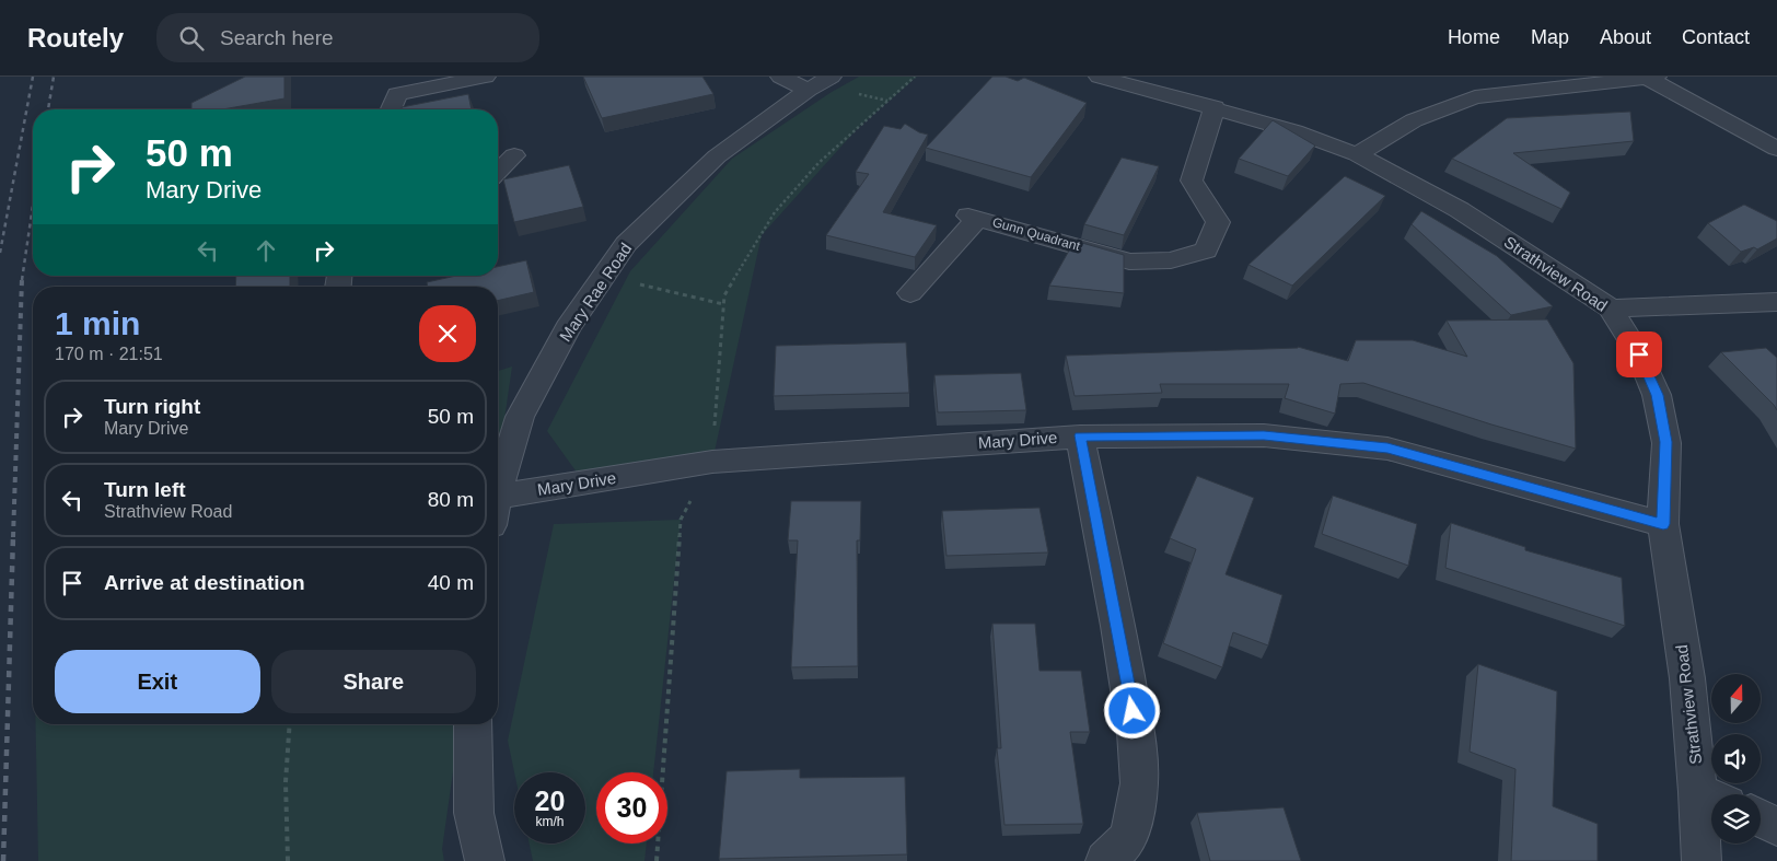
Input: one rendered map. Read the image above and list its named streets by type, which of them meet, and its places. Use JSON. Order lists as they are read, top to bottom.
{
  "streets": {
    "street": [
      "Gunn Quadrant",
      "Strathview Road",
      "Mary Rae Road",
      "Mary Drive"
    ]
  },
  "crossings": [
    ["Gunn Quadrant", "Strathview Road"],
    ["Strathview Road", "Mary Drive"]
  ],
  "north": "top",
  "page": {
    "header": "Routely",
    "search": "Search here",
    "nav": [
      "Home",
      "Map",
      "About",
      "Contact"
    ],
    "turn": ["50 m", "Mary Drive"],
    "heading": ["1 min", "170 m · 21:51"],
    "list": [
      {
        "name": "Turn right",
        "note": "Mary Drive",
        "value": "50 m"
      },
      {
        "name": "Turn left",
        "note": "Strathview Road",
        "value": "80 m"
      },
      {
        "name": "Arrive at destination",
        "value": "40 m"
      }
    ],
    "buttons": ["Exit", "Share"],
    "speed": "20 km/h",
    "limit": "30"
  }
}
